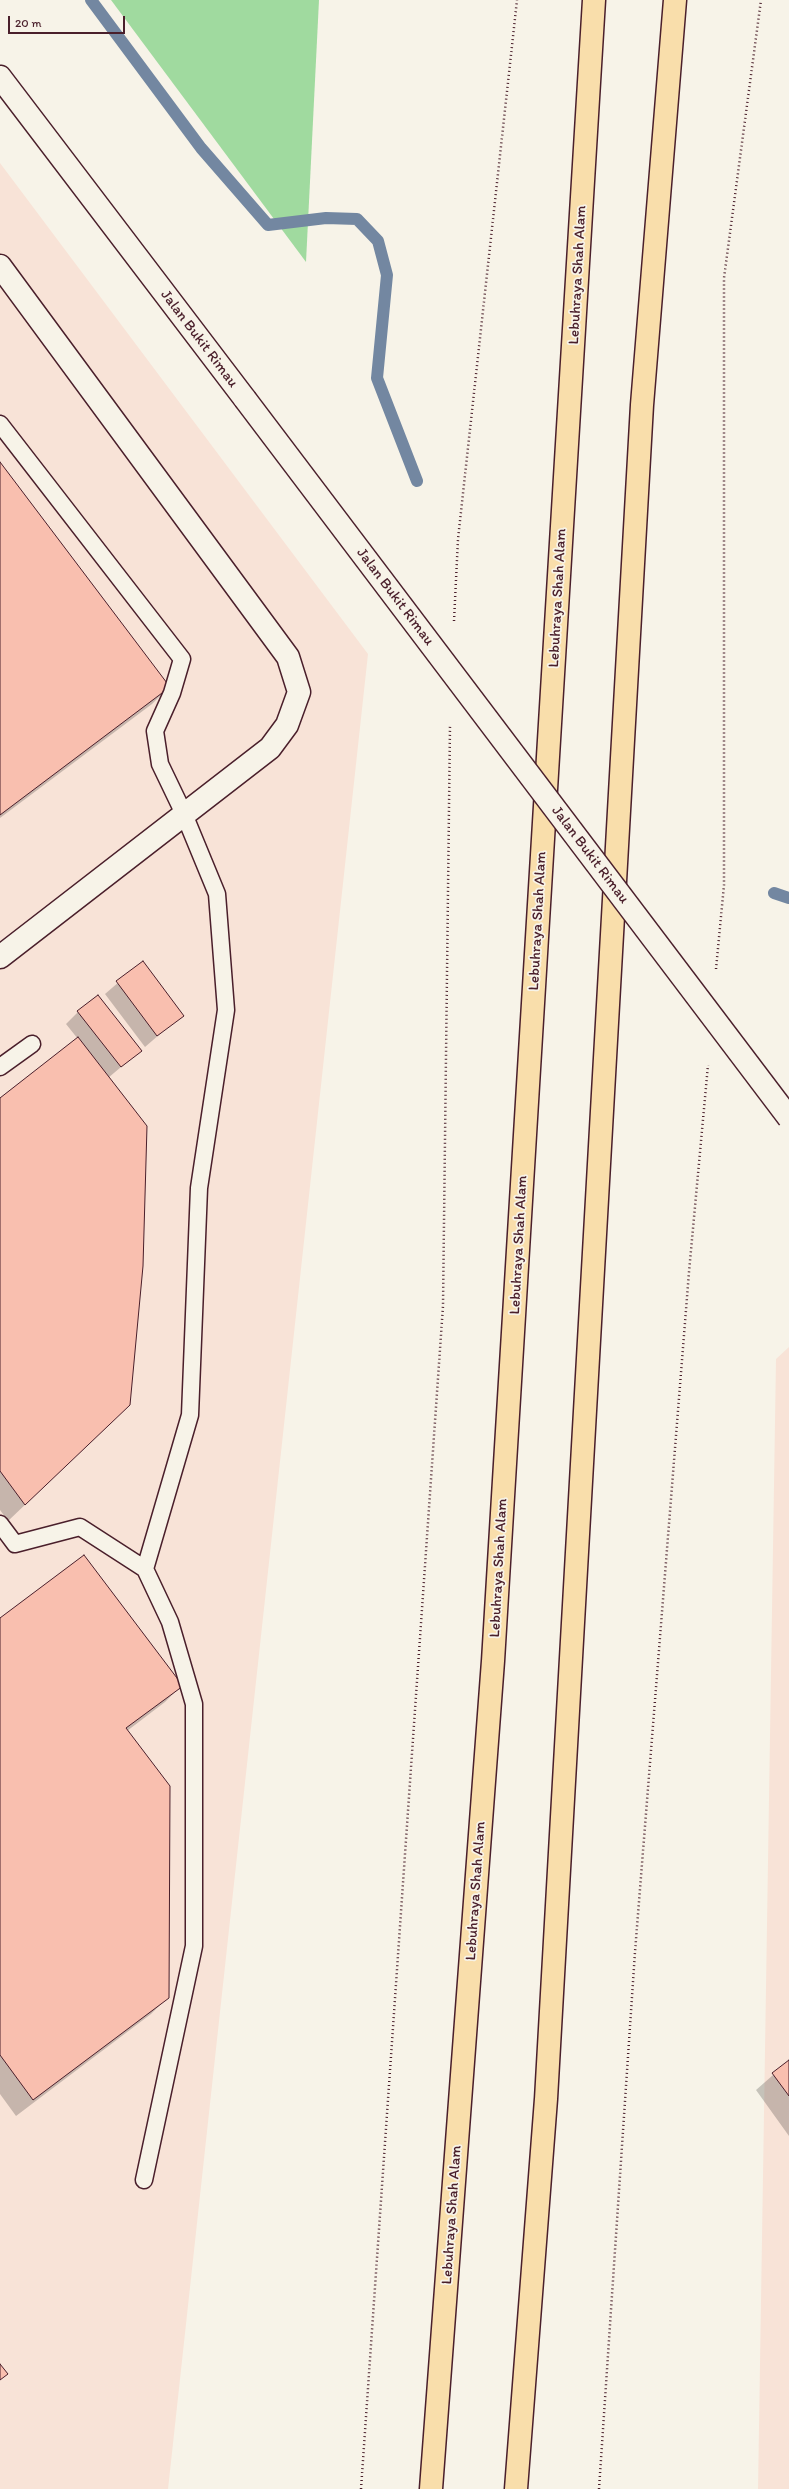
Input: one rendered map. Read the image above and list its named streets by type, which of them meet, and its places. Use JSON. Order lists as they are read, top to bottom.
{
  "streets": {
    "highway": ["Lebuhraya Shah Alam"],
    "street": ["Jalan Bukit Rimau"]
  },
  "scale_bar": "20 m"
}
